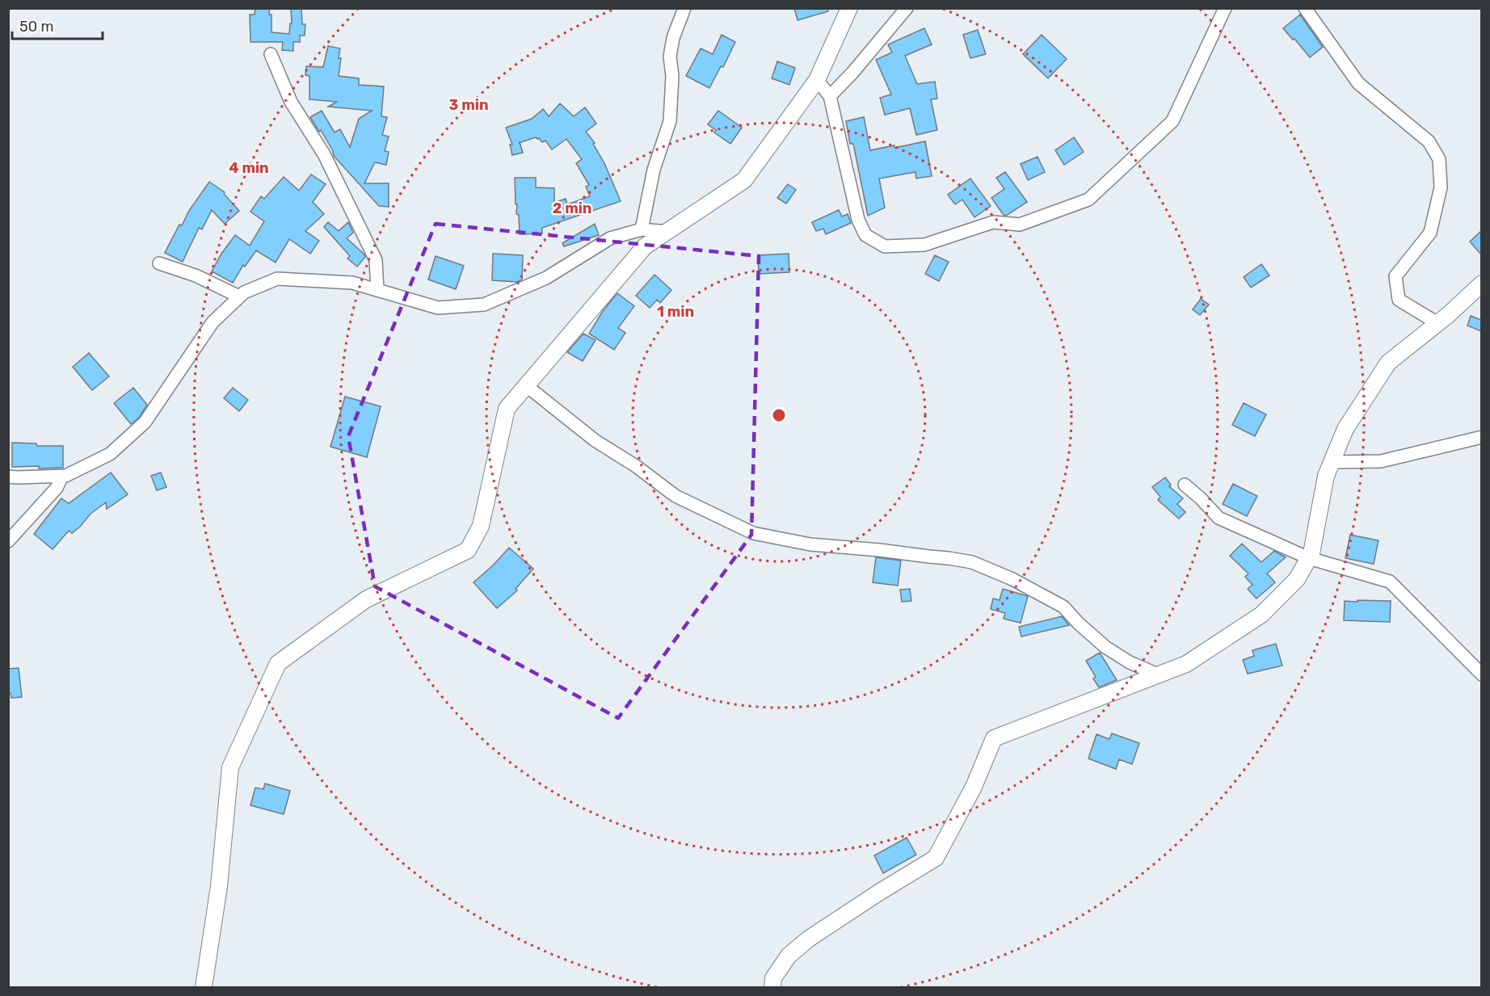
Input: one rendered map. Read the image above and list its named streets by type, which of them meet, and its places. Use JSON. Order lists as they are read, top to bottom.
{
  "scale_bar": "50 m",
  "rings": [
    "3 min",
    "4 min",
    "2 min",
    "1 min"
  ]
}
